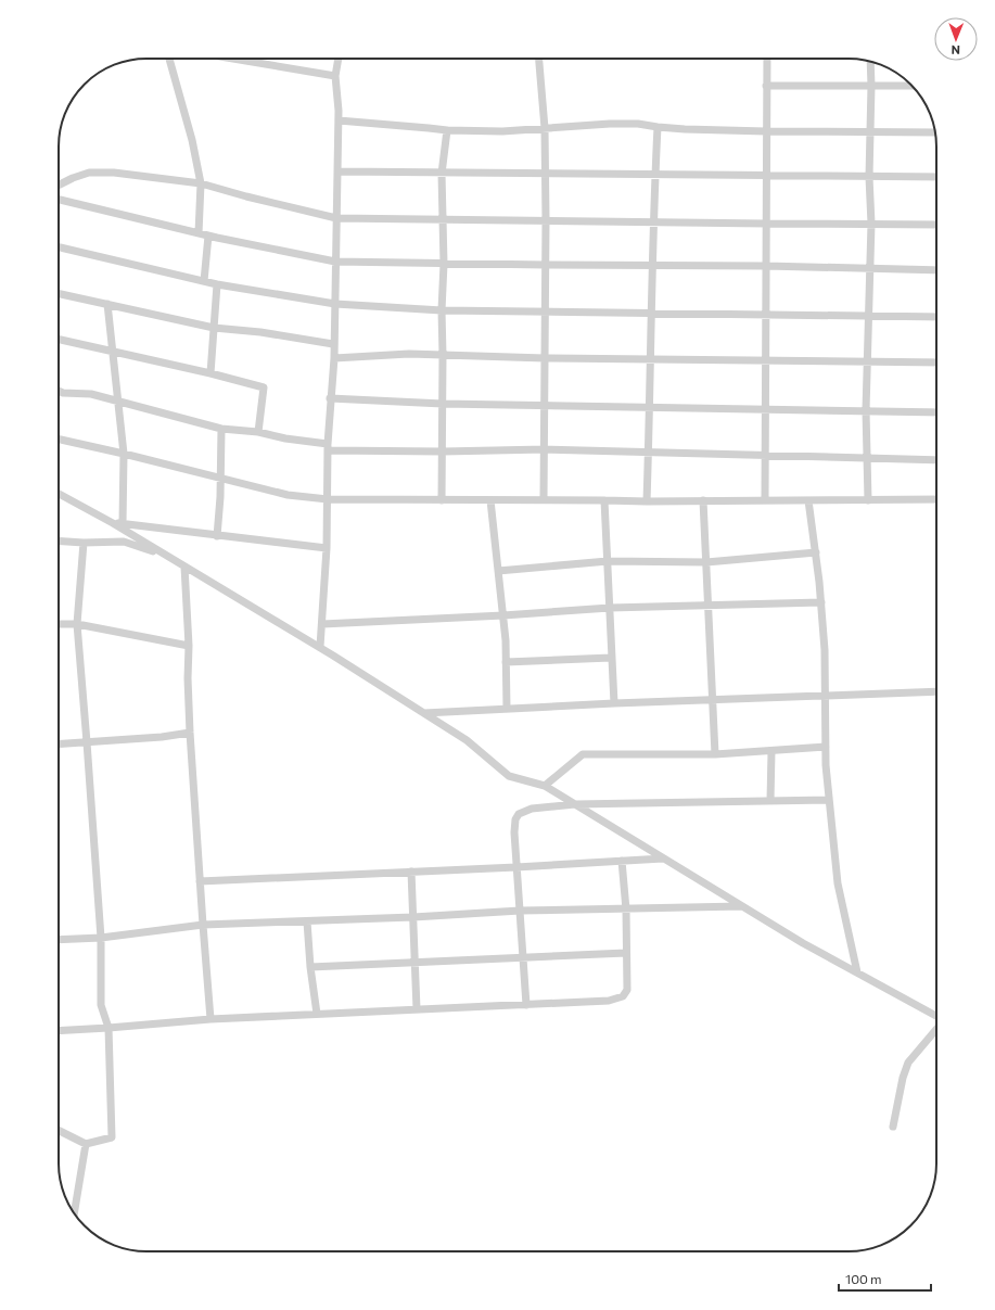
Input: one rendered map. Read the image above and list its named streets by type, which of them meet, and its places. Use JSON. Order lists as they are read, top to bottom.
{
  "scale_bar": "100 m",
  "north": "bottom"
}
